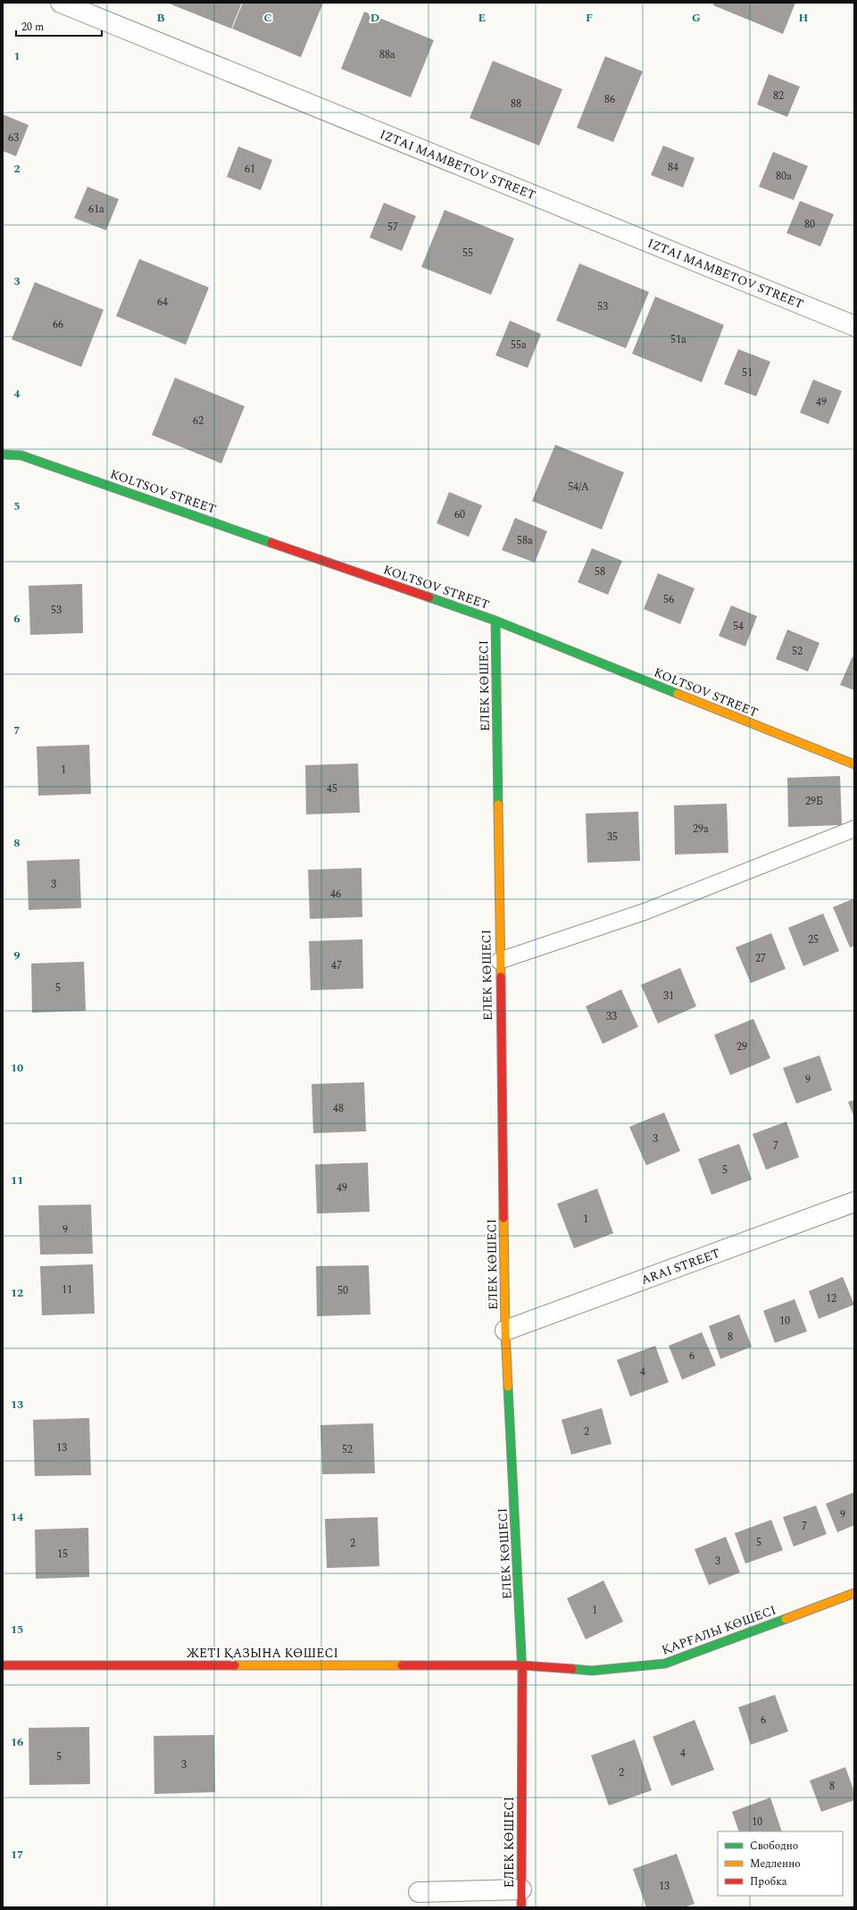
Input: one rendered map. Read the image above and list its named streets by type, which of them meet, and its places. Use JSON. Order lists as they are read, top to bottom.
{
  "streets": {
    "street": [
      "IZTAI MAMBETOV STREET",
      "KOLTSOV STREET",
      "ЕЛЕК КӨШЕСІ",
      "ARAI STREET",
      "ҚАРҒАЛЫ КӨШЕСІ",
      "ЖЕТІ ҚАЗЫНА КӨШЕСІ"
    ]
  },
  "crossings": [
    ["KOLTSOV STREET", "ЕЛЕК КӨШЕСІ"],
    ["ЕЛЕК КӨШЕСІ", "ARAI STREET"],
    ["ЕЛЕК КӨШЕСІ", "ҚАРҒАЛЫ КӨШЕСІ"],
    ["ЕЛЕК КӨШЕСІ", "ЖЕТІ ҚАЗЫНА КӨШЕСІ"],
    ["ҚАРҒАЛЫ КӨШЕСІ", "ЖЕТІ ҚАЗЫНА КӨШЕСІ"]
  ],
  "house_numbers": [
    "88а",
    "82",
    "86",
    "88",
    "63",
    "84",
    "61",
    "80а",
    "61а",
    "80",
    "57",
    "55",
    "64",
    "53",
    "66",
    "51а",
    "55а",
    "51",
    "49",
    "62",
    "54/А",
    "60",
    "58а",
    "58",
    "56",
    "53",
    "54",
    "52",
    "1",
    "45",
    "29Б",
    "29а",
    "35",
    "3",
    "46",
    "25",
    "27",
    "47",
    "5",
    "31",
    "33",
    "29",
    "9",
    "48",
    "3",
    "7",
    "5",
    "49",
    "1",
    "9",
    "11",
    "50",
    "12",
    "10",
    "8",
    "6",
    "4",
    "2",
    "13",
    "52",
    "9",
    "7",
    "5",
    "2",
    "15",
    "3",
    "1",
    "6",
    "4",
    "5",
    "3",
    "2",
    "8",
    "10",
    "13"
  ],
  "legend": ["Свободно", "Медленно", "Пробка"],
  "scale_bar": "20 m",
  "grid": {
    "columns": [
      "B",
      "C",
      "D",
      "E",
      "F",
      "G",
      "H"
    ],
    "rows": [
      "1",
      "2",
      "3",
      "4",
      "5",
      "6",
      "7",
      "8",
      "9",
      "10",
      "11",
      "12",
      "13",
      "14",
      "15",
      "16",
      "17"
    ]
  }
}
